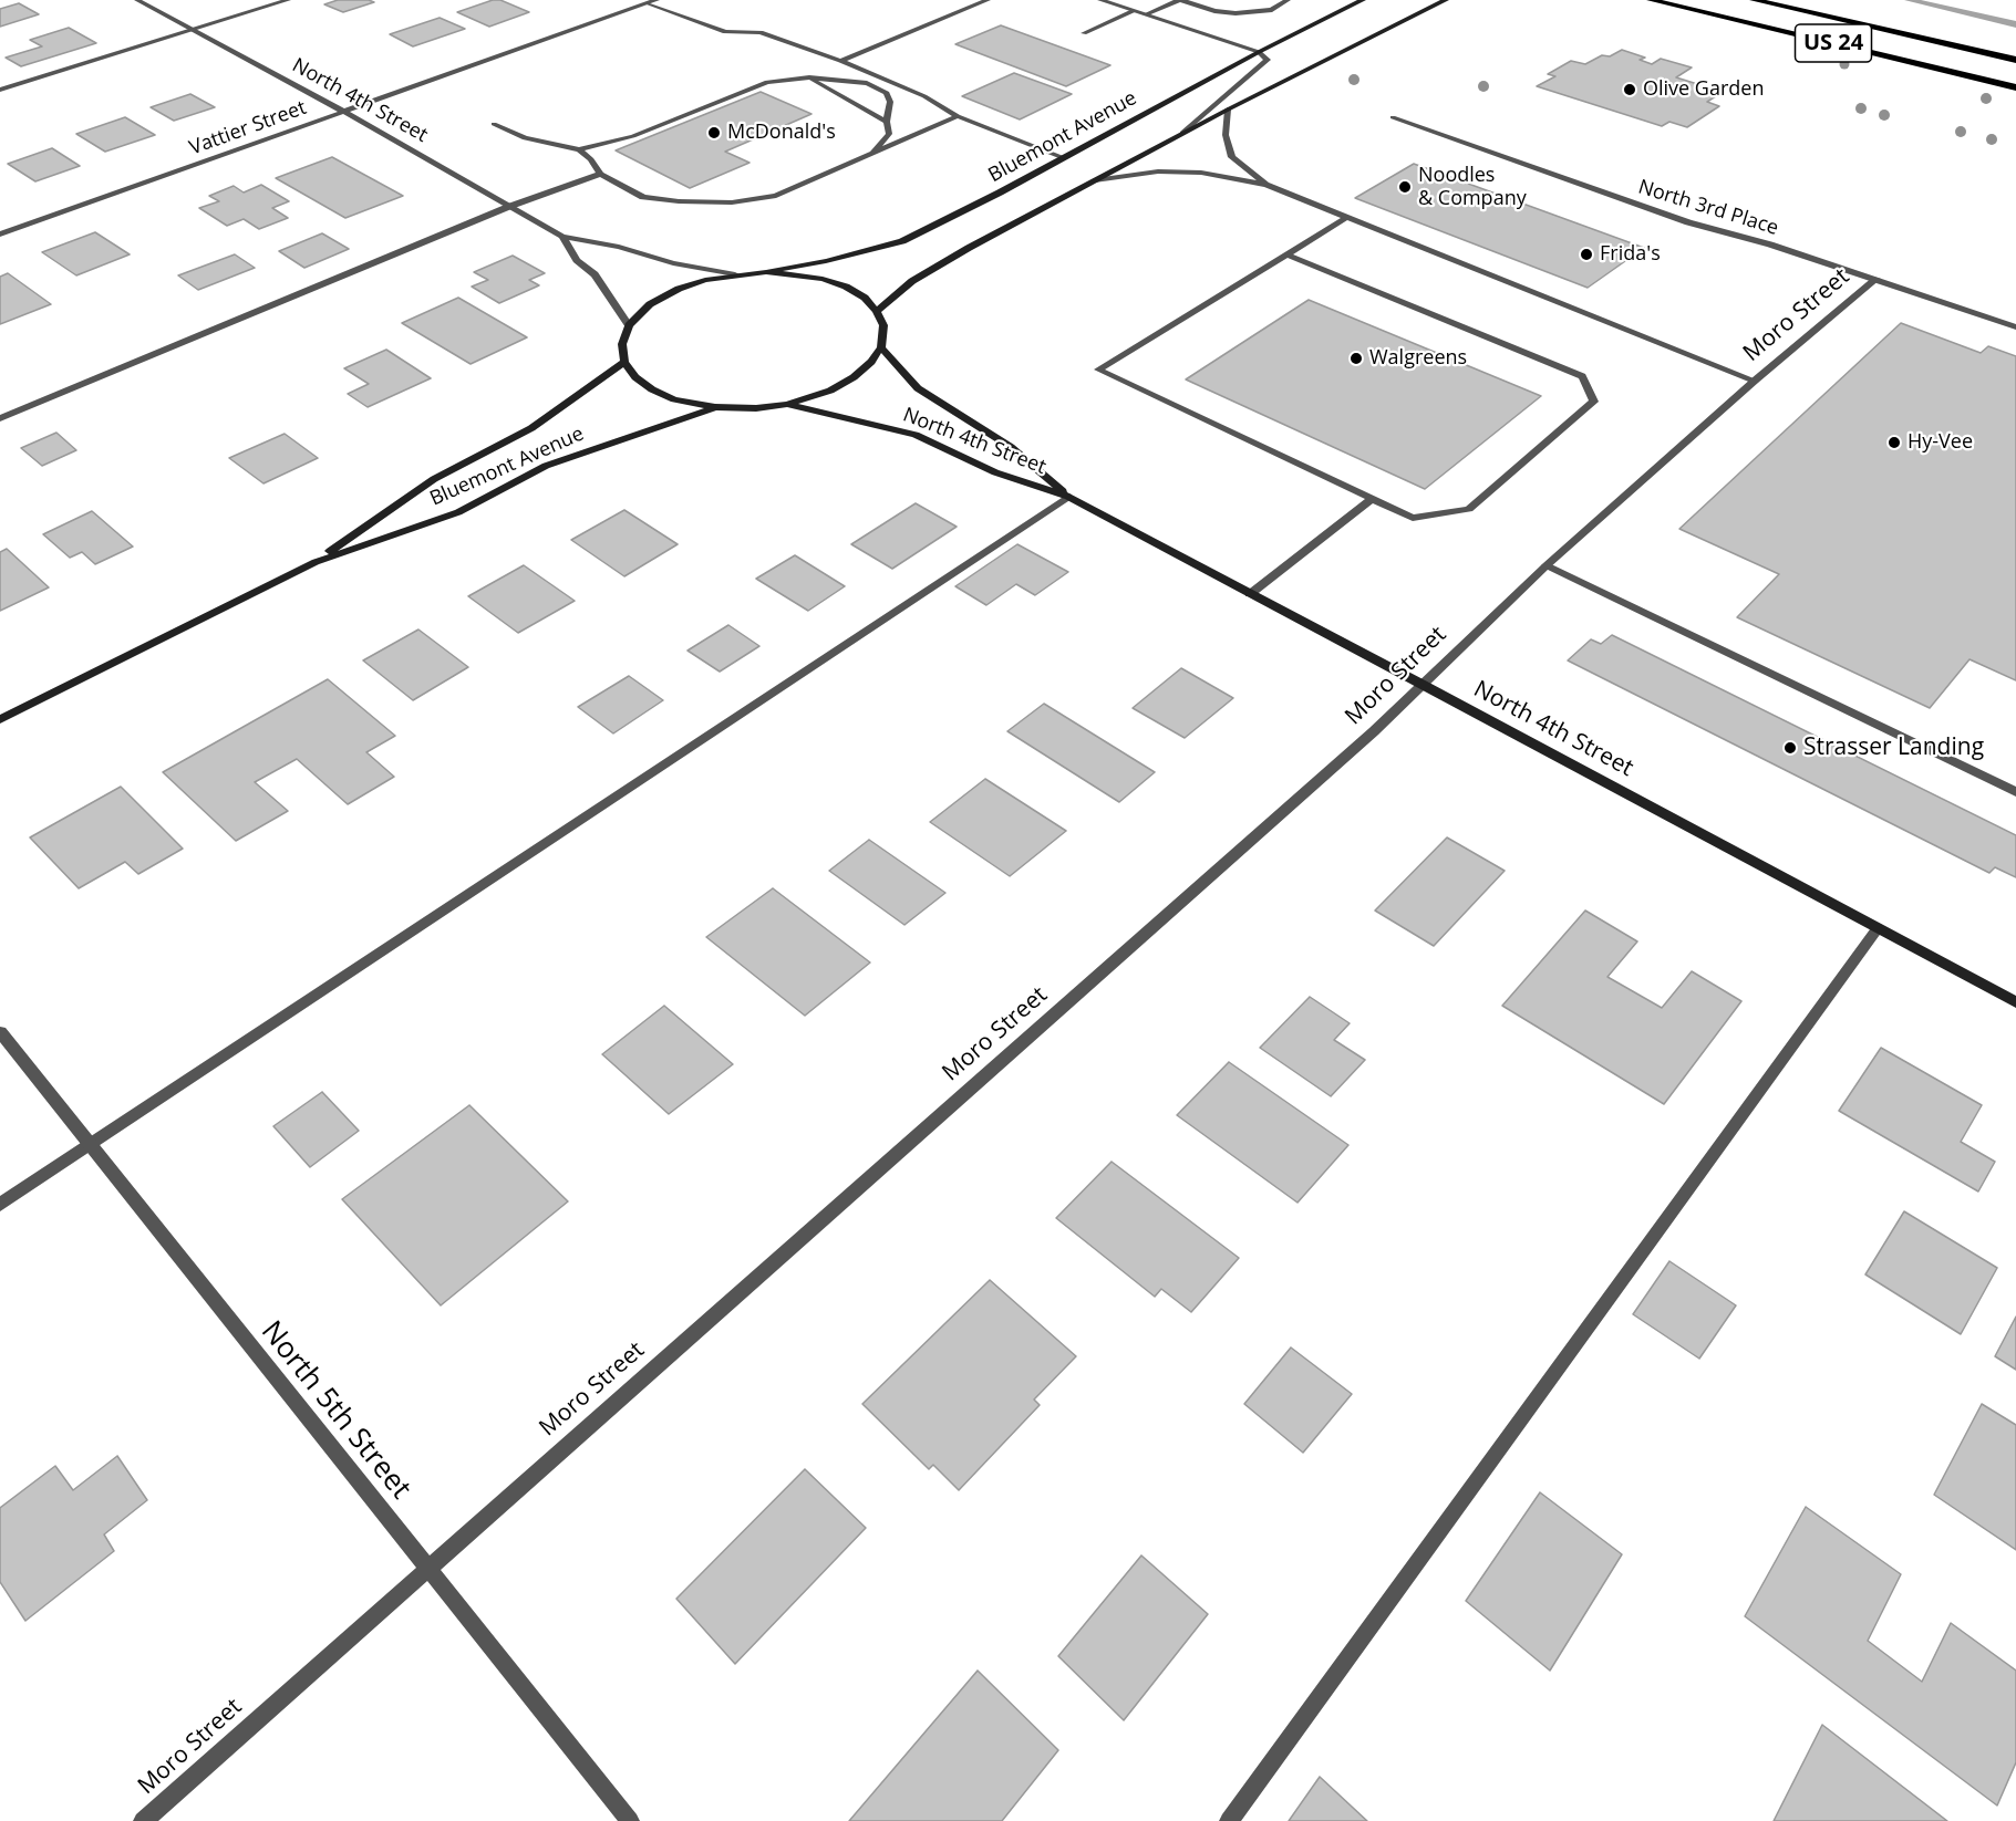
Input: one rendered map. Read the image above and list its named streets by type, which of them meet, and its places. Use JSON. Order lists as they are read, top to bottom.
{
  "streets": {
    "highway": ["US 24"],
    "main road": ["North 4th Street", "Bluemont Avenue"],
    "street": [
      "Vattier Street",
      "North 3rd Place",
      "Moro Street",
      "North 5th Street"
    ]
  },
  "crossings": [
    ["North 4th Street", "Vattier Street"],
    ["North 4th Street", "Moro Street"],
    ["North 3rd Place", "Moro Street"],
    ["Moro Street", "North 5th Street"]
  ],
  "places": [
    "Olive Garden",
    "McDonald's",
    "Noodles & Company",
    "Frida's",
    "Walgreens",
    "Hy-Vee",
    "Strasser Landing"
  ]
}
